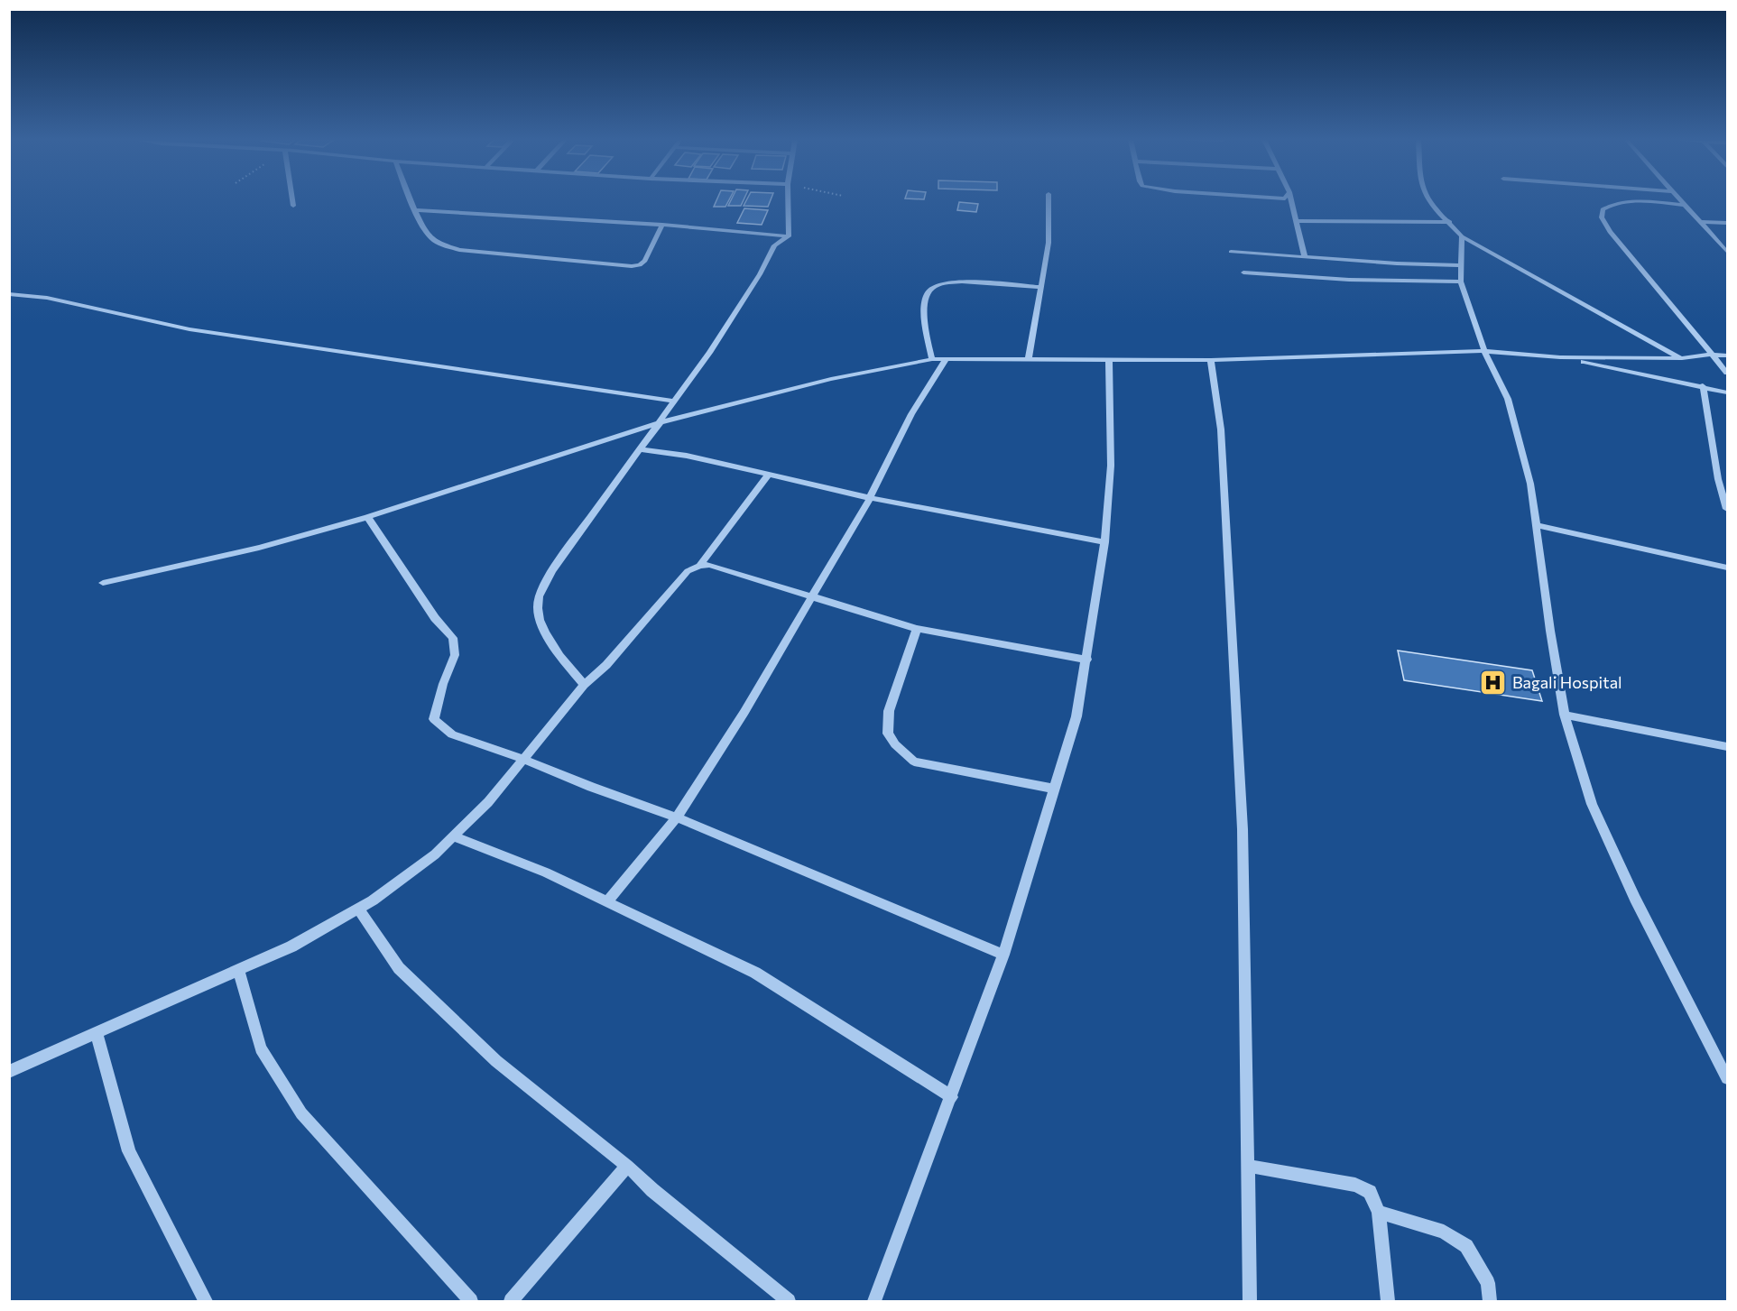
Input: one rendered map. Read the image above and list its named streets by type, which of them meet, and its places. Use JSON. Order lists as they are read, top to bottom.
{
  "places": {
    "hospital": ["Bagali Hospital"]
  }
}
